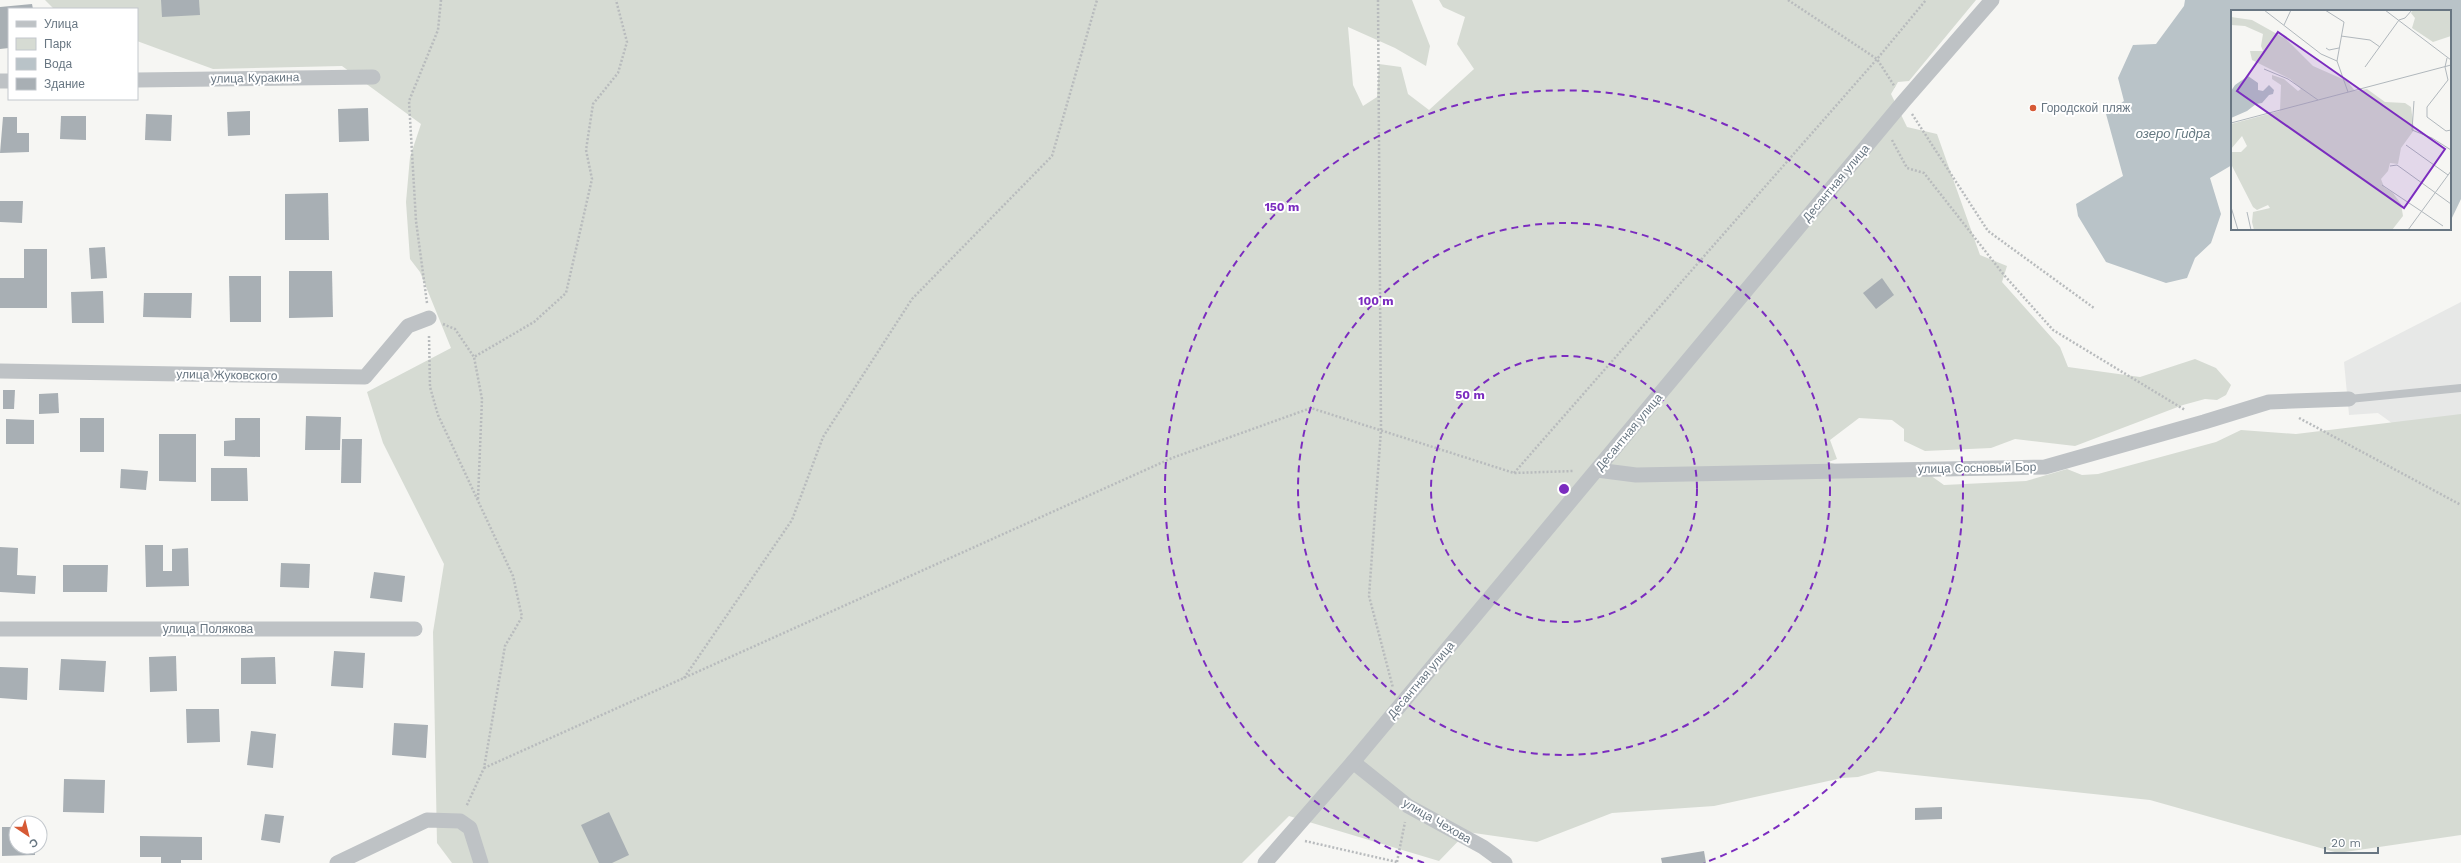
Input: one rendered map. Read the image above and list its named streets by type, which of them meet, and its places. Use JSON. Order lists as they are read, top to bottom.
{
  "streets": {
    "street": [
      "улица Куракина",
      "Десантная улица",
      "улица Жуковского",
      "улица Сосновый Бор",
      "улица Полякова",
      "улица Чехова"
    ]
  },
  "crossings": [
    ["Десантная улица", "улица Сосновый Бор"],
    ["Десантная улица", "улица Чехова"]
  ],
  "water": ["озеро Гидра"],
  "places": ["Городской пляж"],
  "legend": [
    "Улица",
    "Парк",
    "Вода",
    "Здание"
  ],
  "scale_bar": "20 m",
  "north": "bottom right",
  "rings": ["150 m", "100 m", "50 m"]
}
